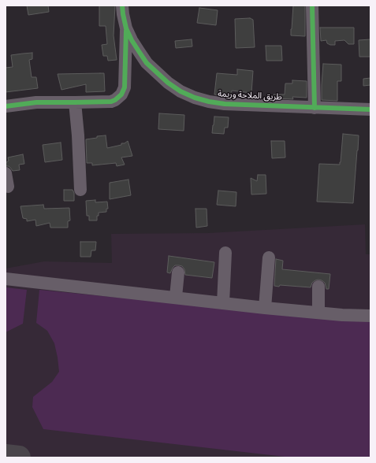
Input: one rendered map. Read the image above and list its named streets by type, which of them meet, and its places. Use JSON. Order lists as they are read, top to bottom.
{
  "streets": {
    "street": ["طريق الملاحة وريمة"]
  }
}
